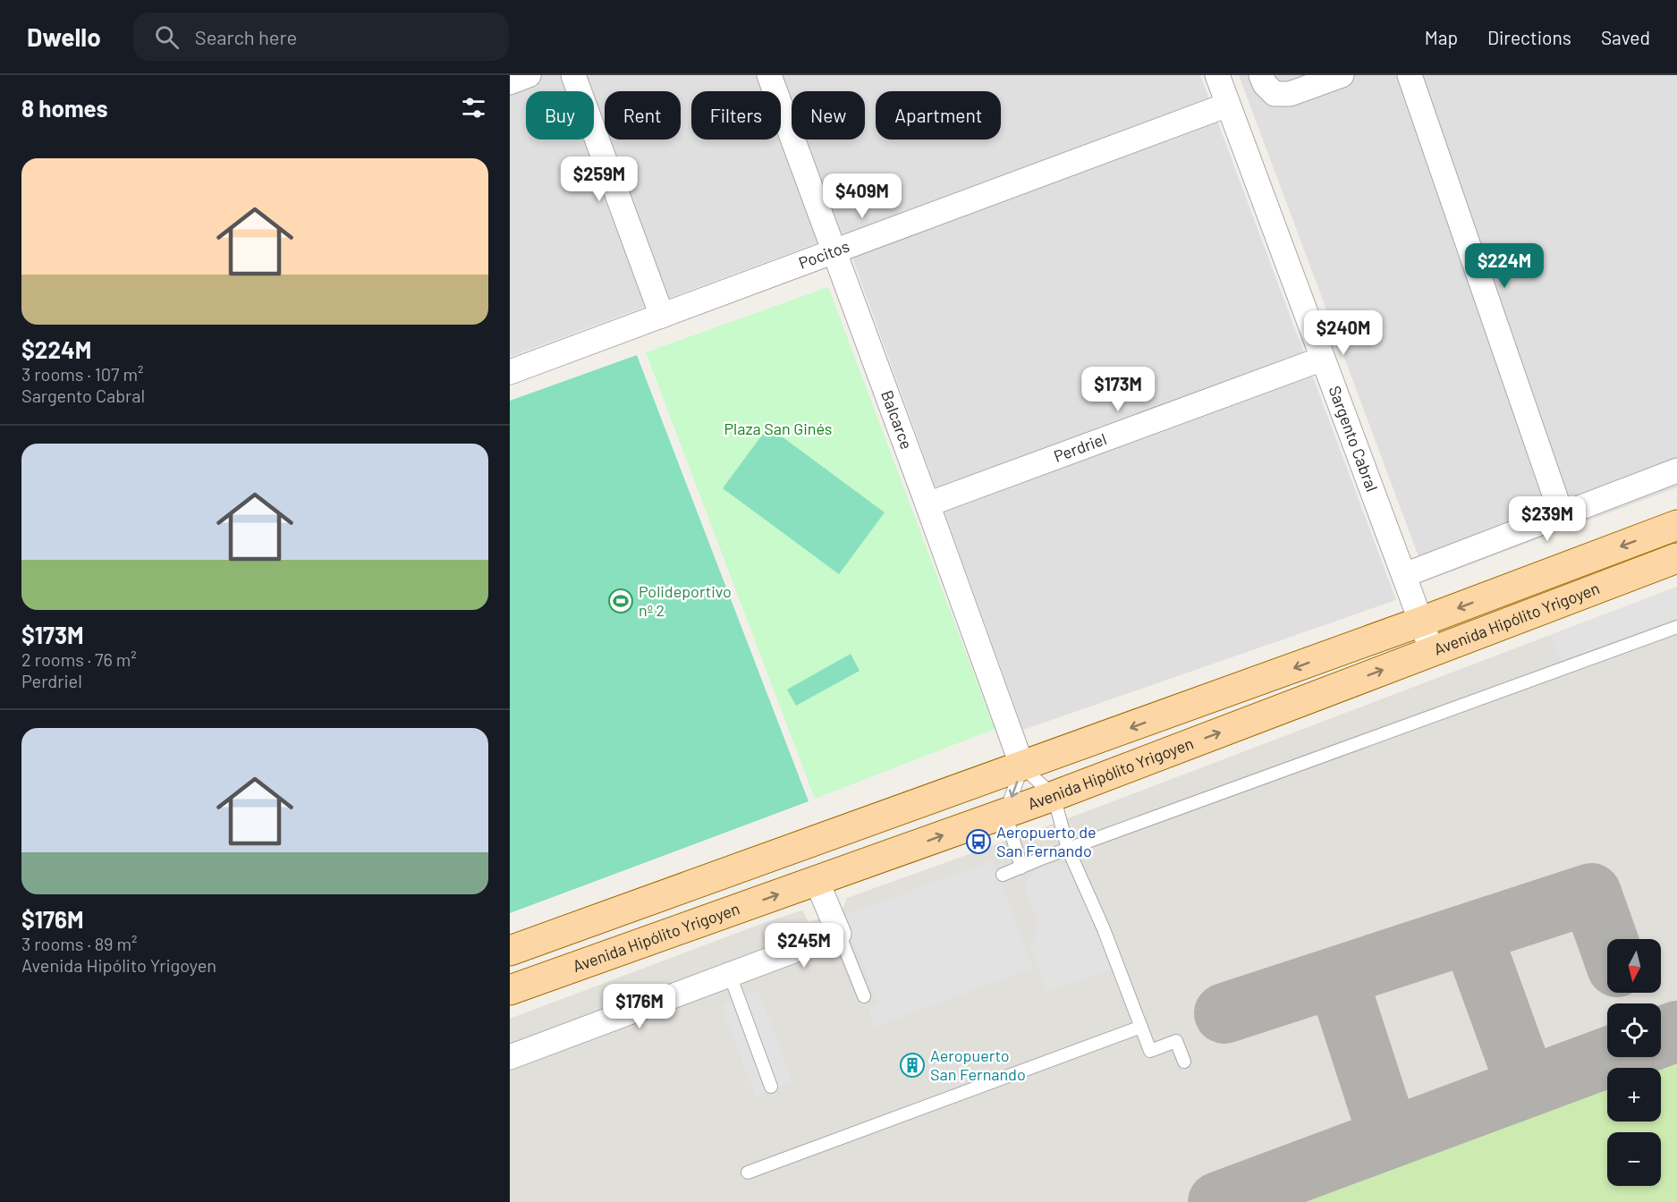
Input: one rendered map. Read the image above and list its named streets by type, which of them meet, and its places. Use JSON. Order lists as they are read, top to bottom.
{
  "streets": {
    "main road": ["Avenida Hipólito Yrigoyen"],
    "street": [
      "Pocitos",
      "Balcarce",
      "Sargento Cabral",
      "Perdriel"
    ]
  },
  "crossings": [
    ["Pocitos", "Balcarce"],
    ["Pocitos", "Sargento Cabral"],
    ["Balcarce", "Perdriel"],
    ["Balcarce", "Avenida Hipólito Yrigoyen"],
    ["Sargento Cabral", "Perdriel"],
    ["Sargento Cabral", "Avenida Hipólito Yrigoyen"]
  ],
  "parks": ["Plaza San Ginés"],
  "places": {
    "sports": ["Polideportivo nº 2"],
    "bus stop": ["Aeropuerto de San Fernando"],
    "building": ["Aeropuerto San Fernando"]
  },
  "north": "bottom",
  "page": {
    "header": "Dwello",
    "search": "Search here",
    "nav": ["Map", "Directions", "Saved"],
    "heading": "8 homes",
    "chip": [
      "Buy",
      "Rent",
      "Filters",
      "New",
      "Apartment"
    ],
    "list": [
      {
        "name": "$224M",
        "note": "3 rooms · 107 m² · Sargento Cabral"
      },
      {
        "name": "$173M",
        "note": "2 rooms · 76 m² · Perdriel"
      },
      {
        "name": "$176M",
        "note": "3 rooms · 89 m² · Avenida Hipólito Yrigoyen"
      }
    ],
    "price": [
      "$259M",
      "$409M",
      "$224M",
      "$240M",
      "$173M",
      "$239M",
      "$245M",
      "$176M"
    ],
    "map_buttons": ["+", "−"]
  }
}
